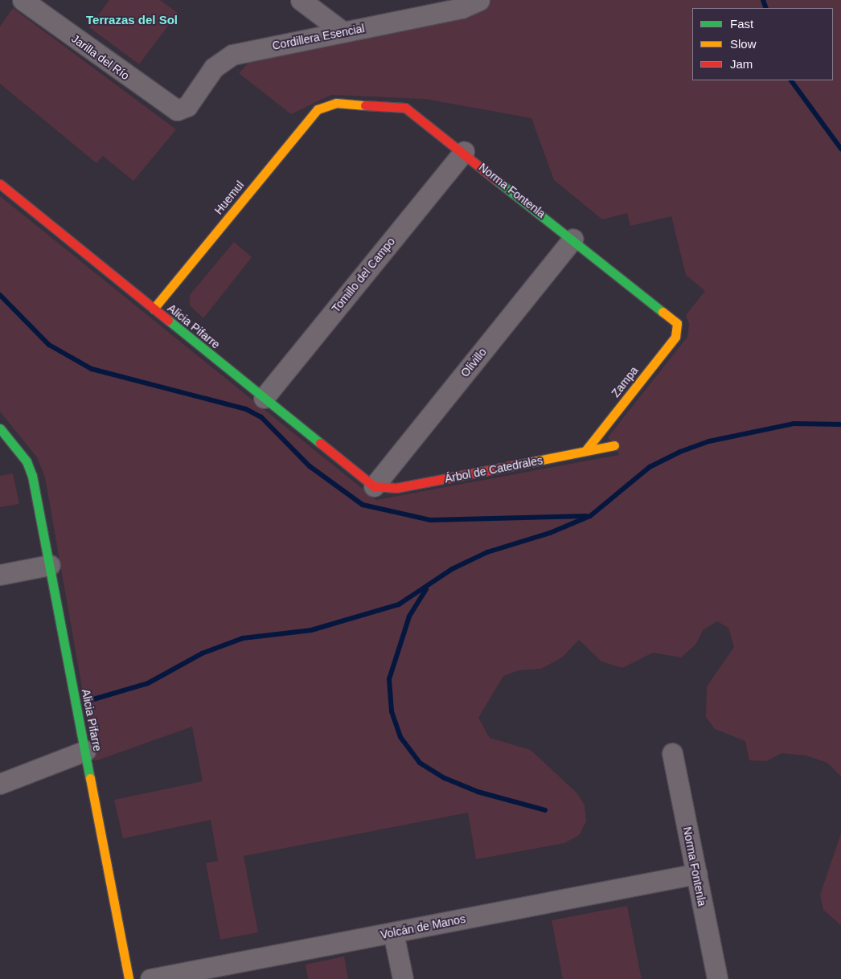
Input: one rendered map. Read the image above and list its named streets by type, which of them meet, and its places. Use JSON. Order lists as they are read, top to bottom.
{
  "streets": {
    "street": [
      "Cordillera Esencial",
      "Jarilla del Río",
      "Norma Fontenla",
      "Huemul",
      "Tomillo del Campo",
      "Alicia Pifarre",
      "Olivillo",
      "Zampa",
      "Árbol de Catedrales",
      "Volcán de Manos"
    ]
  },
  "crossings": [
    ["Cordillera Esencial", "Jarilla del Río"],
    ["Norma Fontenla", "Huemul"],
    ["Norma Fontenla", "Tomillo del Campo"],
    ["Norma Fontenla", "Olivillo"],
    ["Norma Fontenla", "Zampa"],
    ["Norma Fontenla", "Volcán de Manos"],
    ["Huemul", "Alicia Pifarre"],
    ["Tomillo del Campo", "Alicia Pifarre"],
    ["Alicia Pifarre", "Olivillo"],
    ["Alicia Pifarre", "Árbol de Catedrales"],
    ["Olivillo", "Árbol de Catedrales"],
    ["Zampa", "Árbol de Catedrales"]
  ],
  "districts": ["Terrazas del Sol"],
  "legend": ["Fast", "Slow", "Jam"]
}
